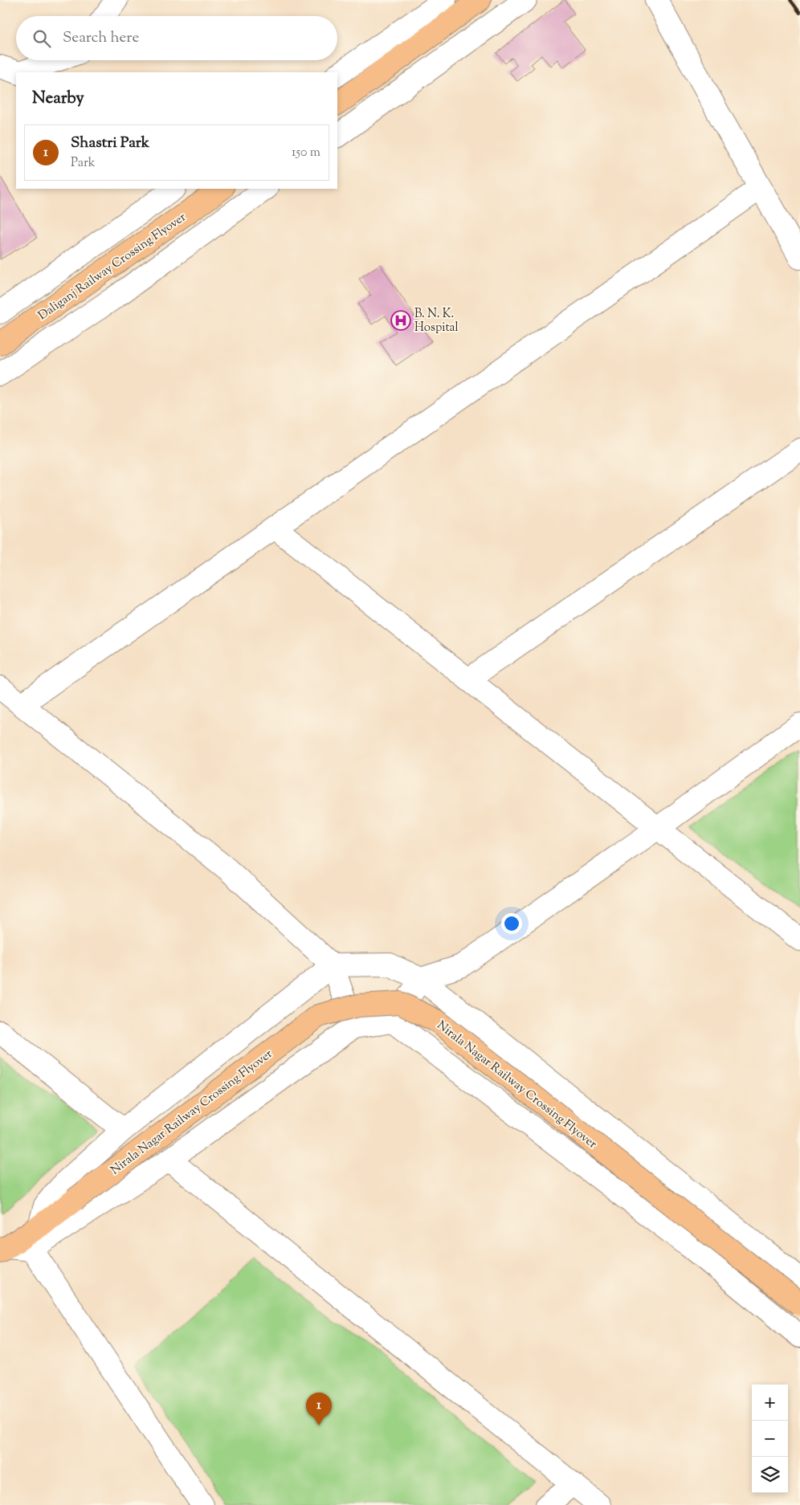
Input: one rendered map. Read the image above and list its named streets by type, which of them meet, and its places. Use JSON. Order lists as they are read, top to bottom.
{
  "streets": {
    "main road": ["Daliganj Railway Crossing Flyover", "Nirala Nagar Railway Crossing Flyover"]
  },
  "places": {
    "hospital": ["B. N. K. Hospital"]
  },
  "page": {
    "search": "Search here",
    "heading": "Nearby",
    "list": [
      {
        "mark": "1",
        "name": "Shastri Park",
        "note": "Park",
        "value": "150 m"
      }
    ],
    "map_buttons": ["+", "−"],
    "pins": "1"
  }
}
